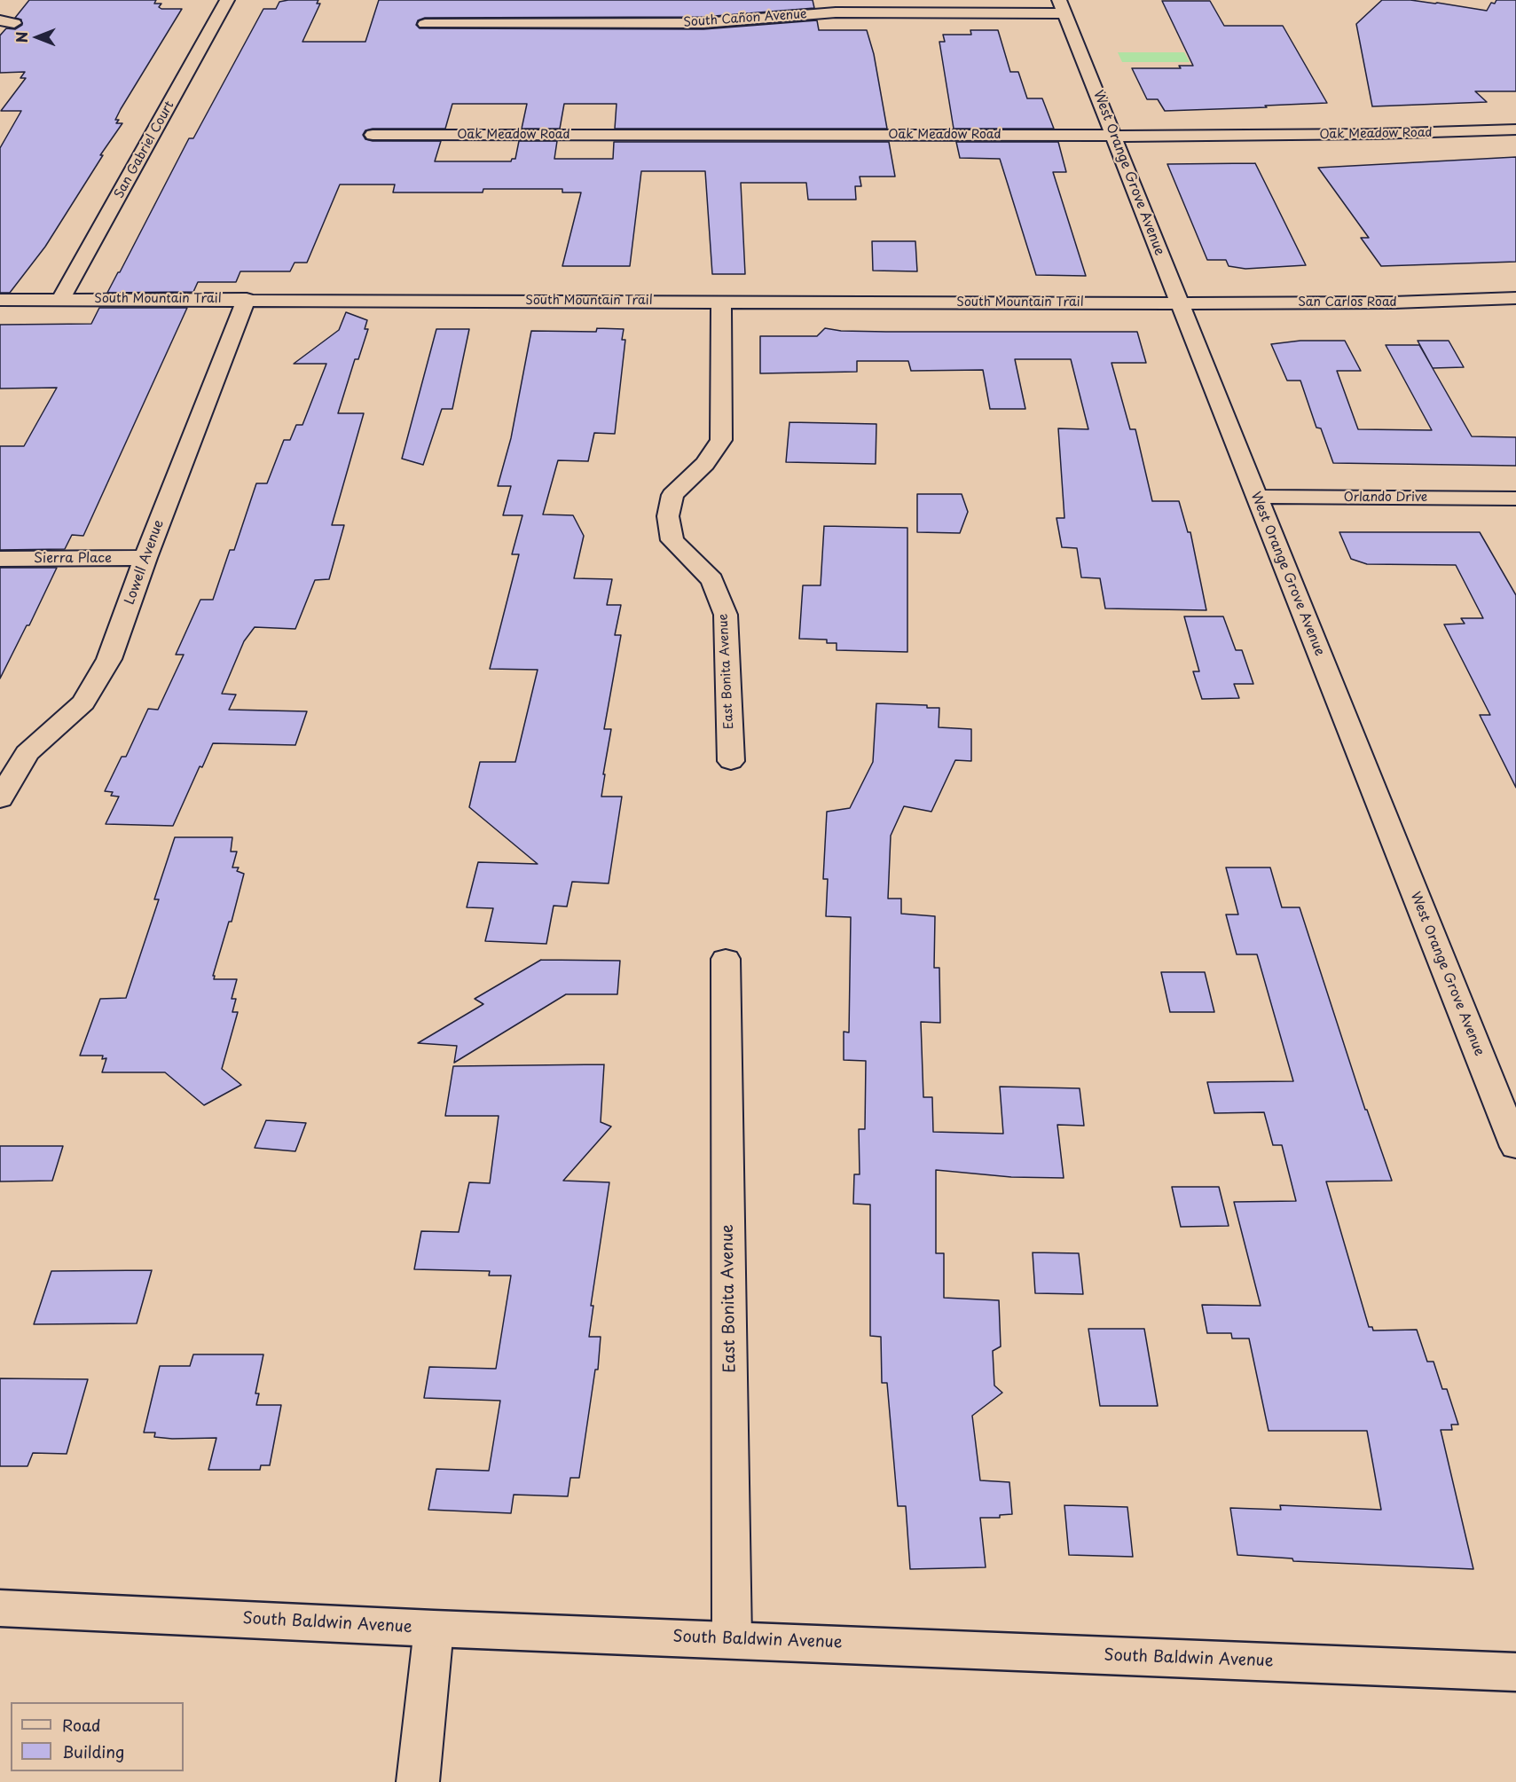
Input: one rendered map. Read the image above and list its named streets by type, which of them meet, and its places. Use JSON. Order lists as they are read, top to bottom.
{
  "streets": {
    "street": [
      "South Cañon Avenue",
      "Oak Meadow Road",
      "San Gabriel Court",
      "West Orange Grove Avenue",
      "South Mountain Trail",
      "San Carlos Road",
      "Orlando Drive",
      "Sierra Place",
      "Lowell Avenue",
      "East Bonita Avenue",
      "South Baldwin Avenue"
    ]
  },
  "crossings": [
    ["South Cañon Avenue", "West Orange Grove Avenue"],
    ["Oak Meadow Road", "West Orange Grove Avenue"],
    ["San Gabriel Court", "South Mountain Trail"],
    ["West Orange Grove Avenue", "South Mountain Trail"],
    ["West Orange Grove Avenue", "San Carlos Road"],
    ["West Orange Grove Avenue", "Orlando Drive"],
    ["South Mountain Trail", "San Carlos Road"],
    ["South Mountain Trail", "Lowell Avenue"],
    ["South Mountain Trail", "East Bonita Avenue"],
    ["Sierra Place", "Lowell Avenue"],
    ["East Bonita Avenue", "South Baldwin Avenue"]
  ],
  "legend": ["Road", "Building"],
  "north": "left"
}
